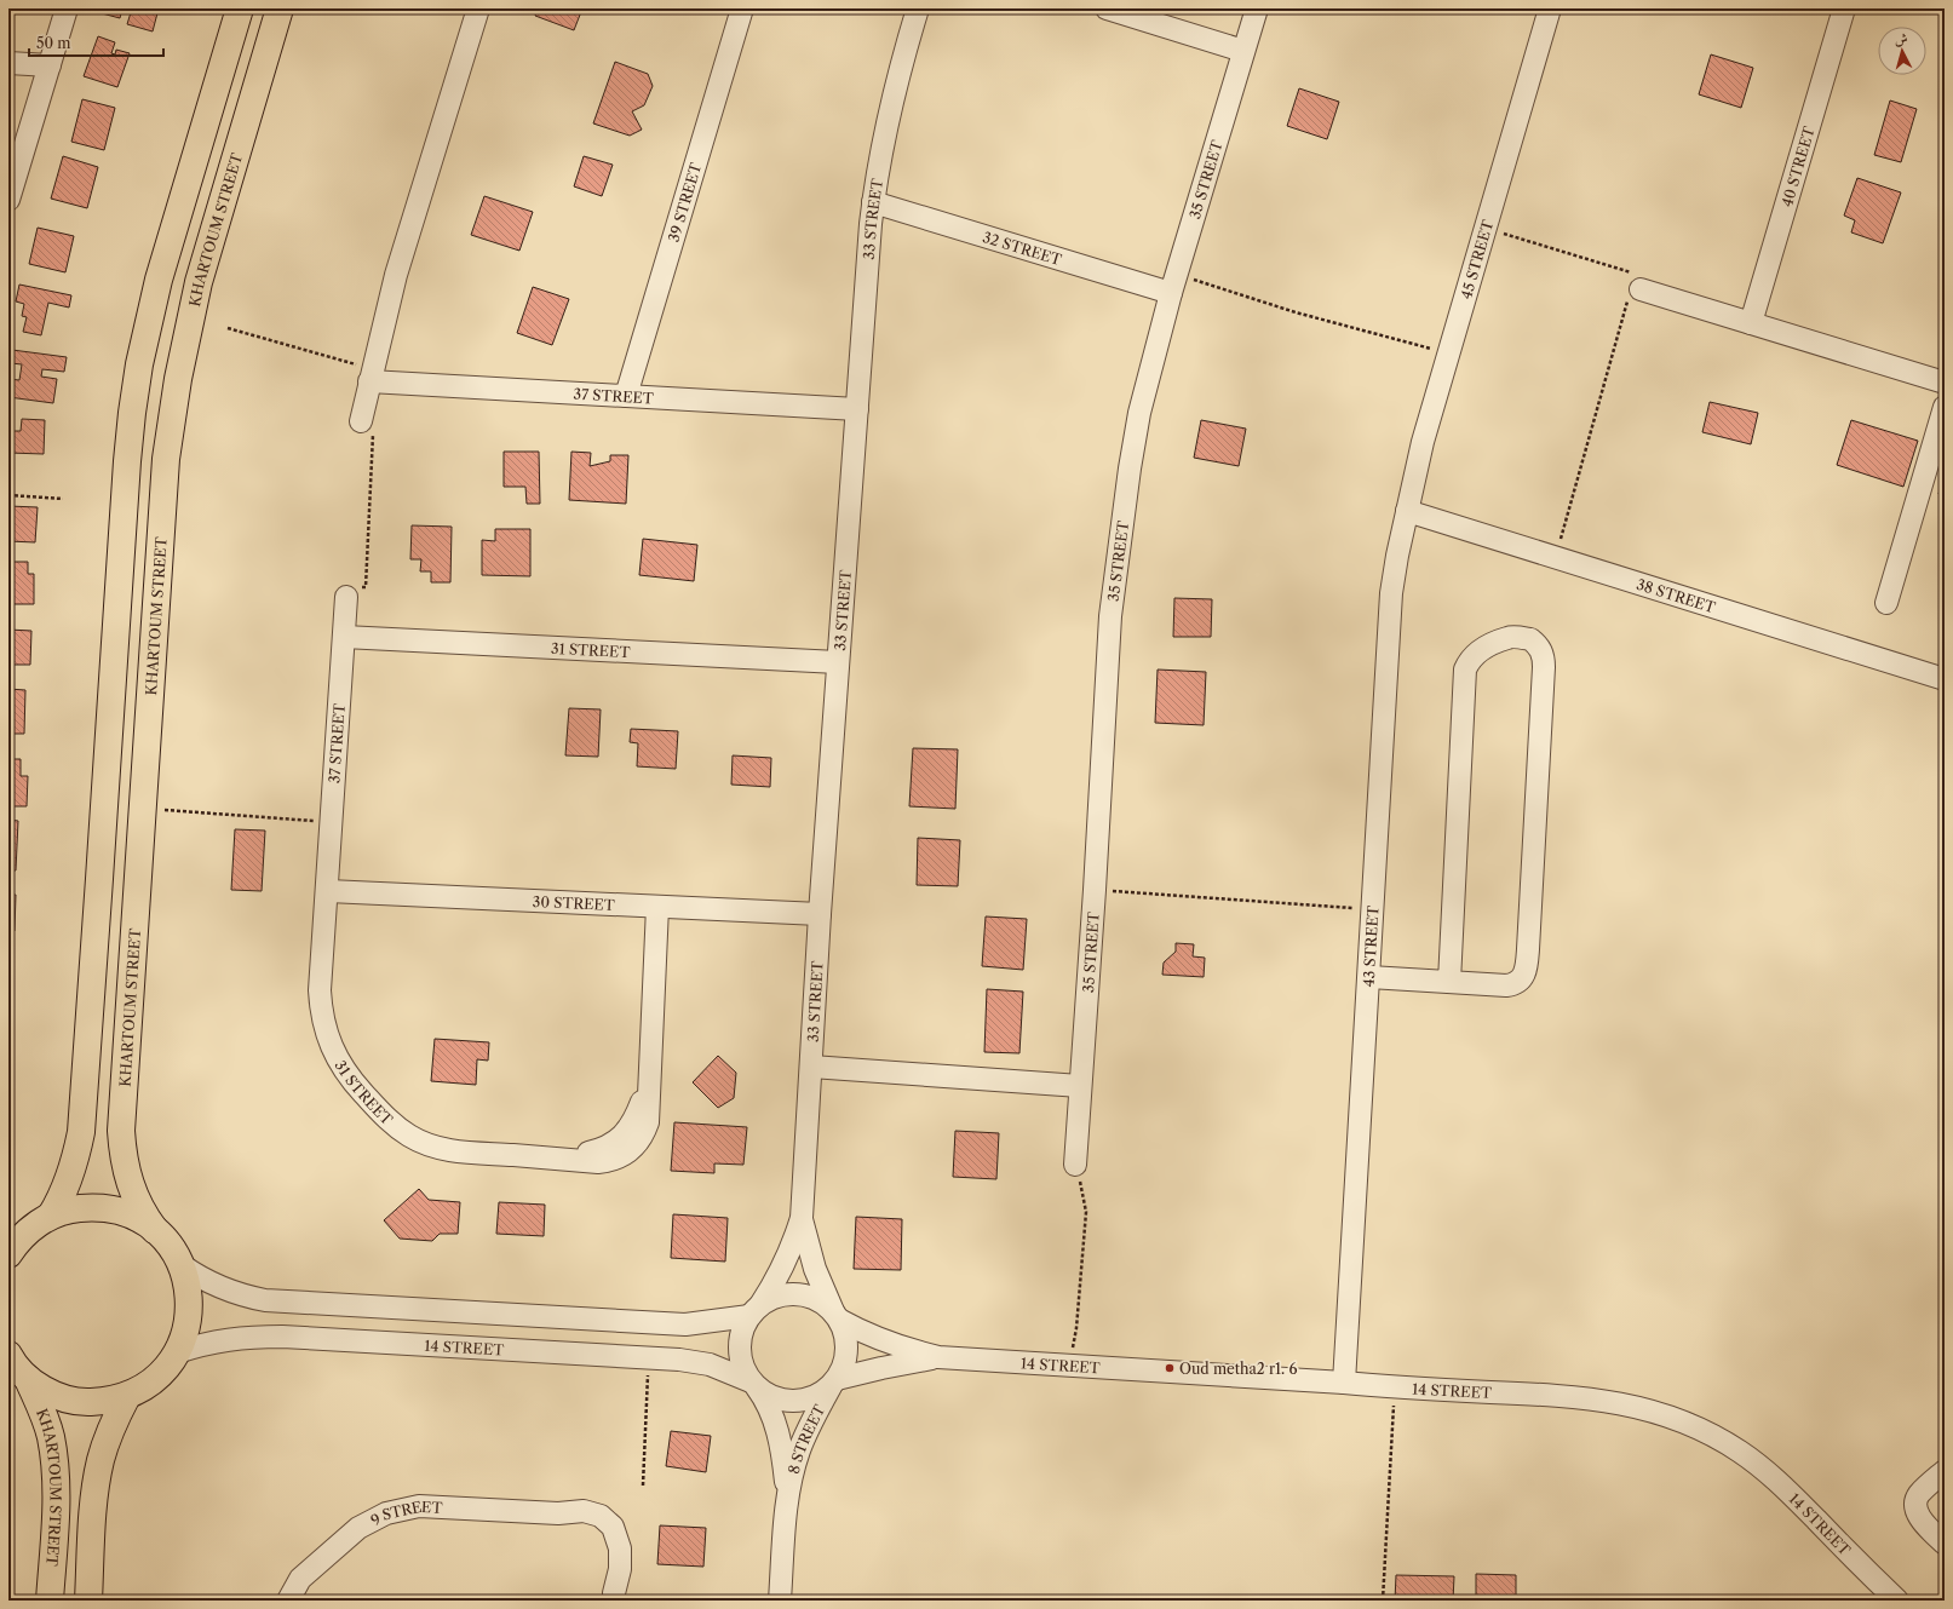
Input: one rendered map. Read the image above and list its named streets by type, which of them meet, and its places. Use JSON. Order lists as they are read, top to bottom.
{
  "streets": {
    "main road": ["KHARTOUM STREET"],
    "street": [
      "40 STREET",
      "35 STREET",
      "39 STREET",
      "33 STREET",
      "32 STREET",
      "45 STREET",
      "37 STREET",
      "38 STREET",
      "31 STREET",
      "30 STREET",
      "43 STREET",
      "14 STREET",
      "8 STREET",
      "9 STREET"
    ]
  },
  "crossings": [
    ["35 STREET", "32 STREET"],
    ["39 STREET", "37 STREET"],
    ["33 STREET", "32 STREET"],
    ["33 STREET", "37 STREET"],
    ["33 STREET", "31 STREET"],
    ["33 STREET", "30 STREET"],
    ["33 STREET", "14 STREET"],
    ["33 STREET", "8 STREET"],
    ["45 STREET", "38 STREET"],
    ["45 STREET", "43 STREET"],
    ["37 STREET", "31 STREET"],
    ["37 STREET", "30 STREET"],
    ["38 STREET", "43 STREET"],
    ["31 STREET", "30 STREET"],
    ["43 STREET", "14 STREET"],
    ["14 STREET", "8 STREET"]
  ],
  "places": ["Oud metha2 r1. 6"],
  "scale_bar": "50 m",
  "north": "top"
}
